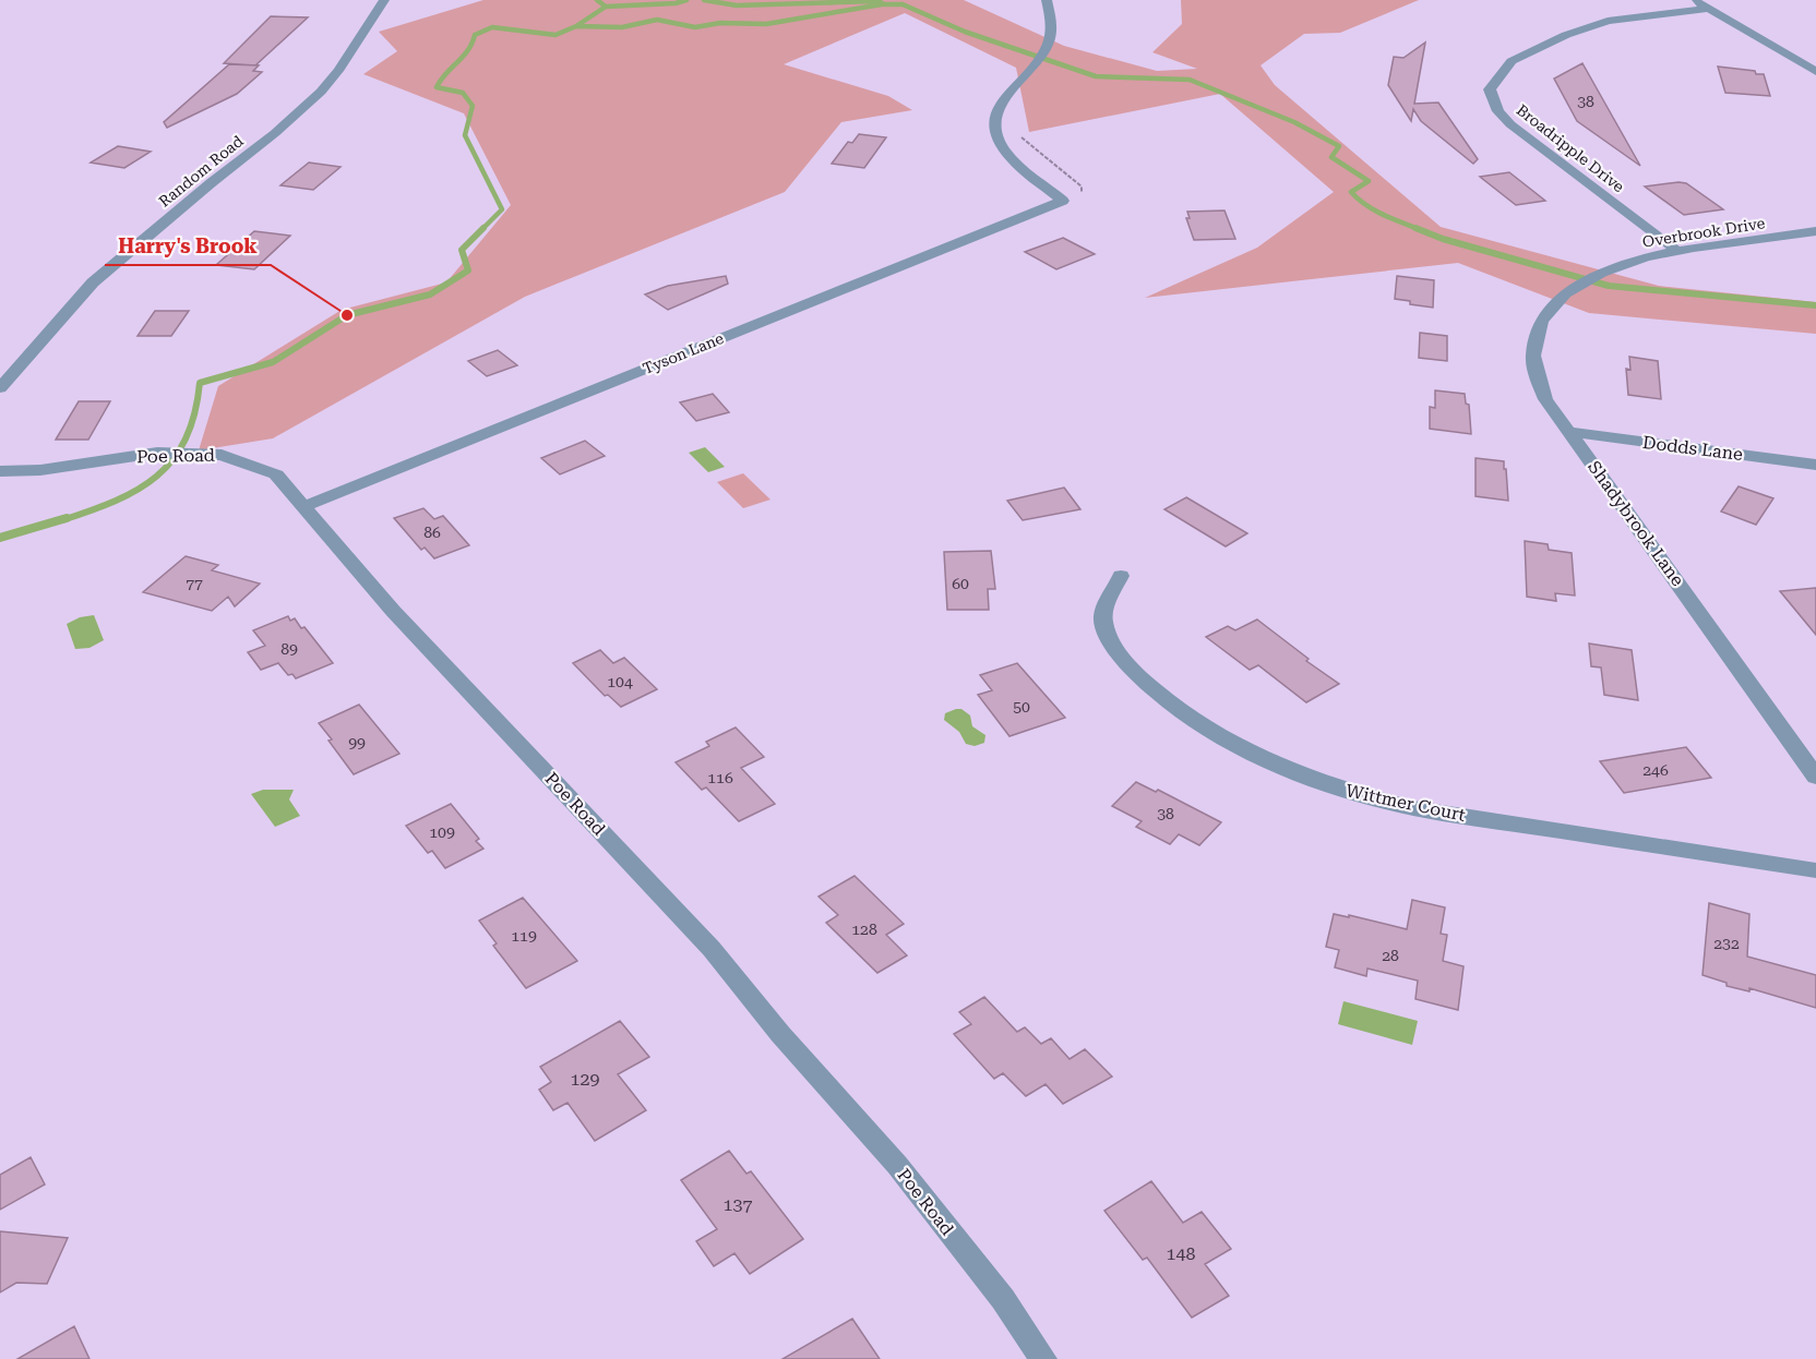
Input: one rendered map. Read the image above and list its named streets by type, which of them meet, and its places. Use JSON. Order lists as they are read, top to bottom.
{
  "streets": {
    "street": [
      "Broadripple Drive",
      "Random Road",
      "Overbrook Drive",
      "Tyson Lane",
      "Dodds Lane",
      "Poe Road",
      "Shadybrook Lane",
      "Wittmer Court"
    ]
  },
  "crossings": [
    ["Broadripple Drive", "Overbrook Drive"],
    ["Overbrook Drive", "Shadybrook Lane"],
    ["Tyson Lane", "Poe Road"],
    ["Dodds Lane", "Shadybrook Lane"]
  ],
  "places": ["Harry's Brook"],
  "house_numbers": [
    "38",
    "86",
    "77",
    "60",
    "89",
    "104",
    "50",
    "99",
    "246",
    "116",
    "38",
    "109",
    "128",
    "119",
    "232",
    "28",
    "129",
    "137",
    "148"
  ]
}
